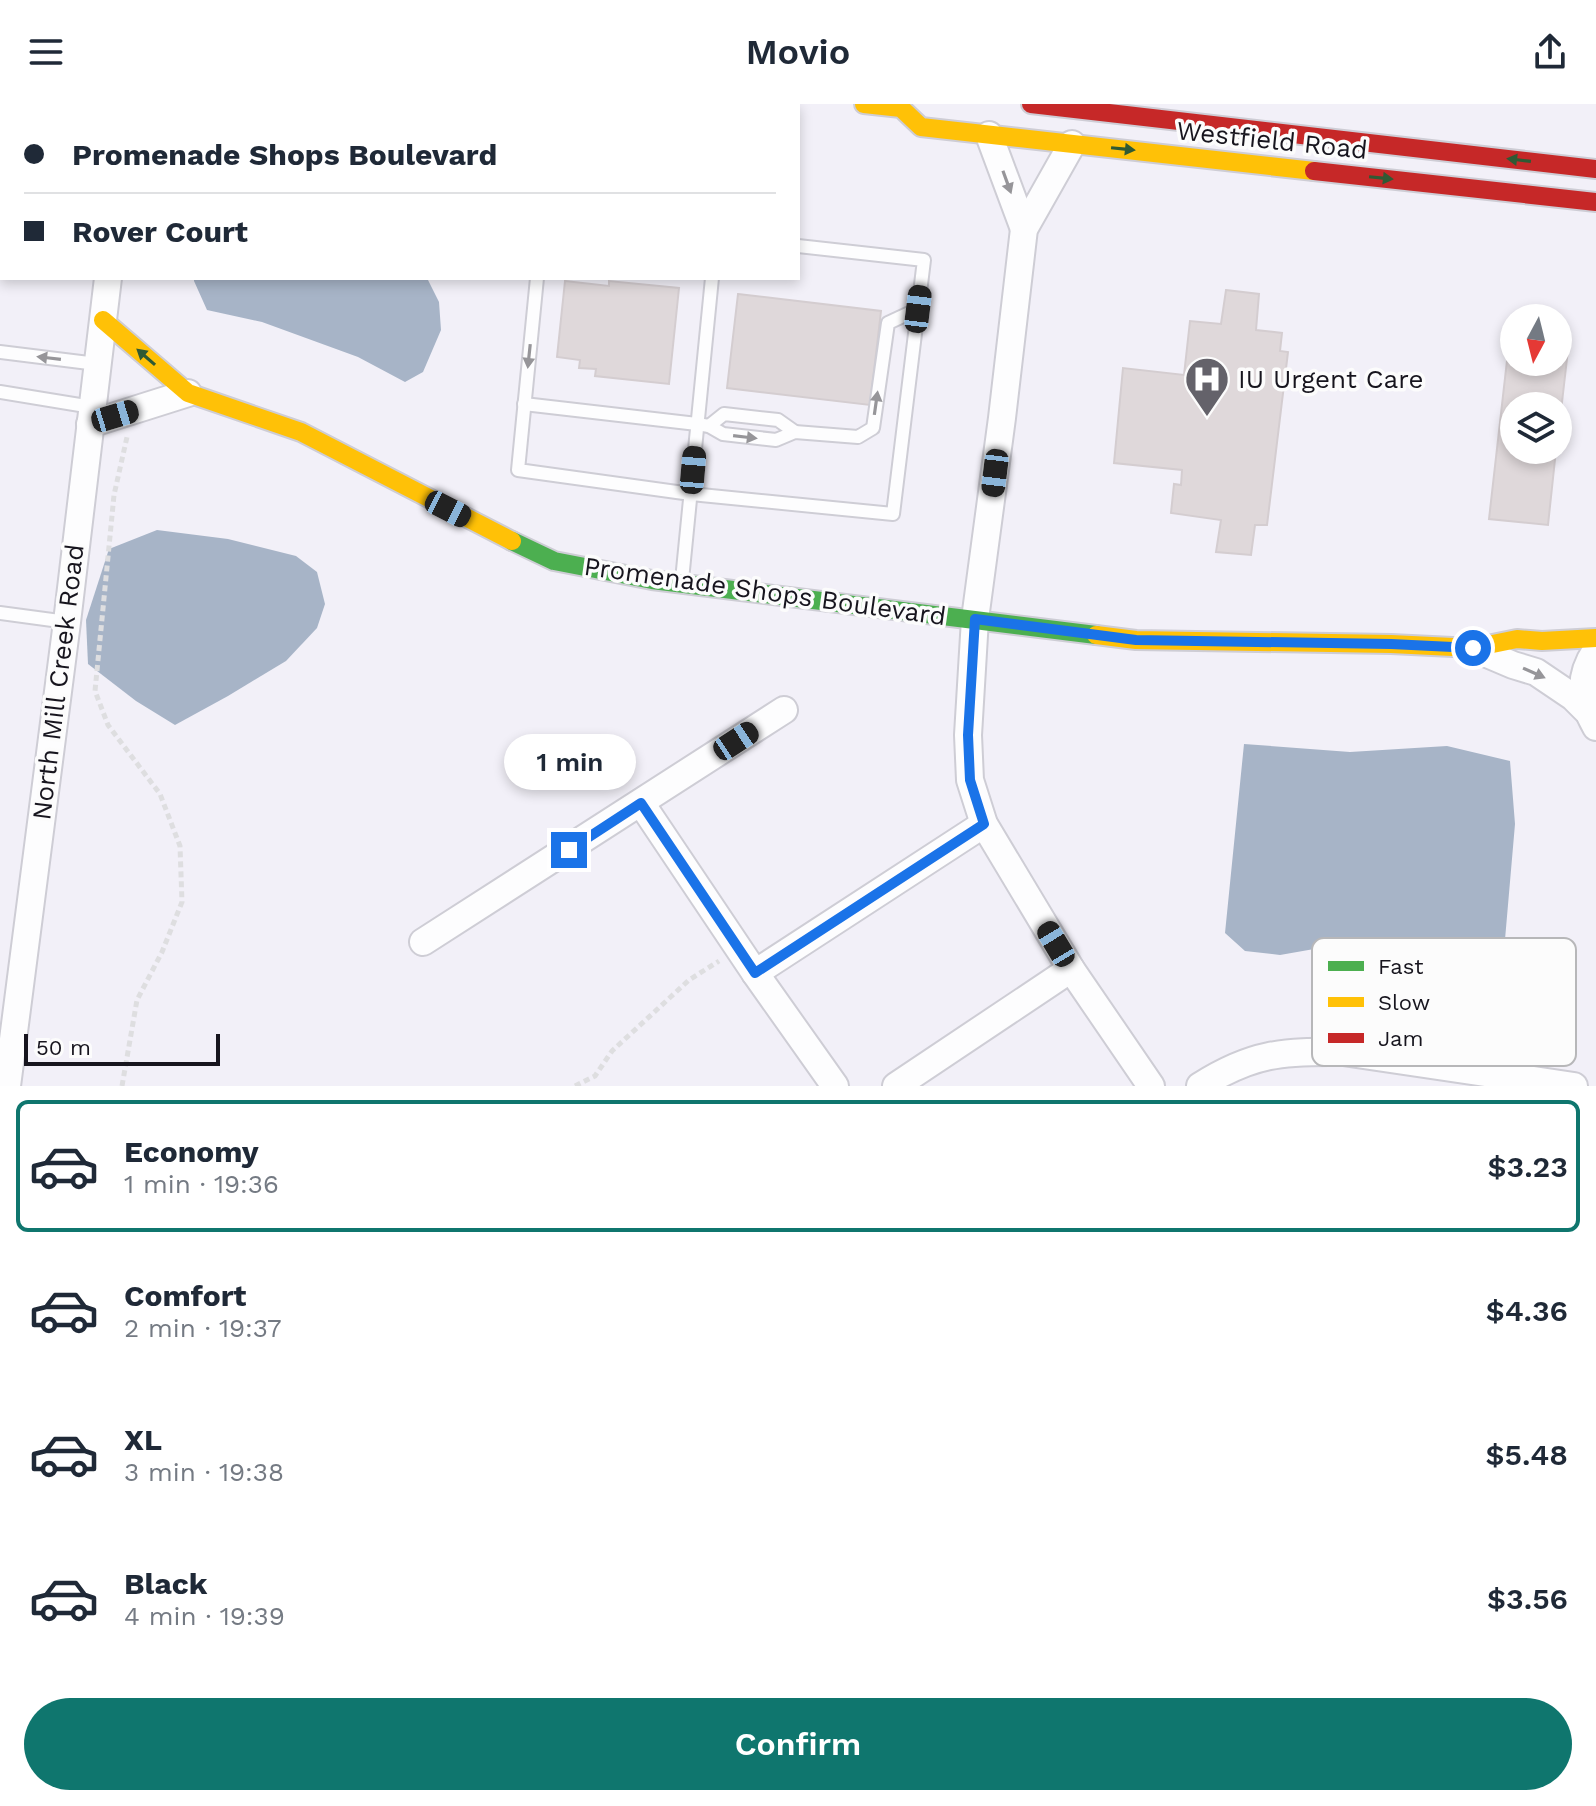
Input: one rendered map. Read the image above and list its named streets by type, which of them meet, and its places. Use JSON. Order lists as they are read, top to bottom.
{
  "streets": {
    "street": ["Westfield Road", "Promenade Shops Boulevard", "North Mill Creek Road"]
  },
  "crossings": [
    ["Promenade Shops Boulevard", "North Mill Creek Road"]
  ],
  "places": {
    "hospital": ["IU Urgent Care"]
  },
  "legend": ["Fast", "Slow", "Jam"],
  "scale_bar": "50 m",
  "north": "bottom",
  "page": {
    "header": "Movio",
    "banner": ["Promenade Shops Boulevard", "Rover Court"],
    "bubble": "1 min",
    "scale": "50 m",
    "list": [
      {
        "name": "Economy",
        "note": "1 min · 19:36",
        "value": "$3.23"
      },
      {
        "name": "Comfort",
        "note": "2 min · 19:37",
        "value": "$4.36"
      },
      {
        "name": "XL",
        "note": "3 min · 19:38",
        "value": "$5.48"
      },
      {
        "name": "Black",
        "note": "4 min · 19:39",
        "value": "$3.56"
      }
    ],
    "buttons": "Confirm"
  }
}
